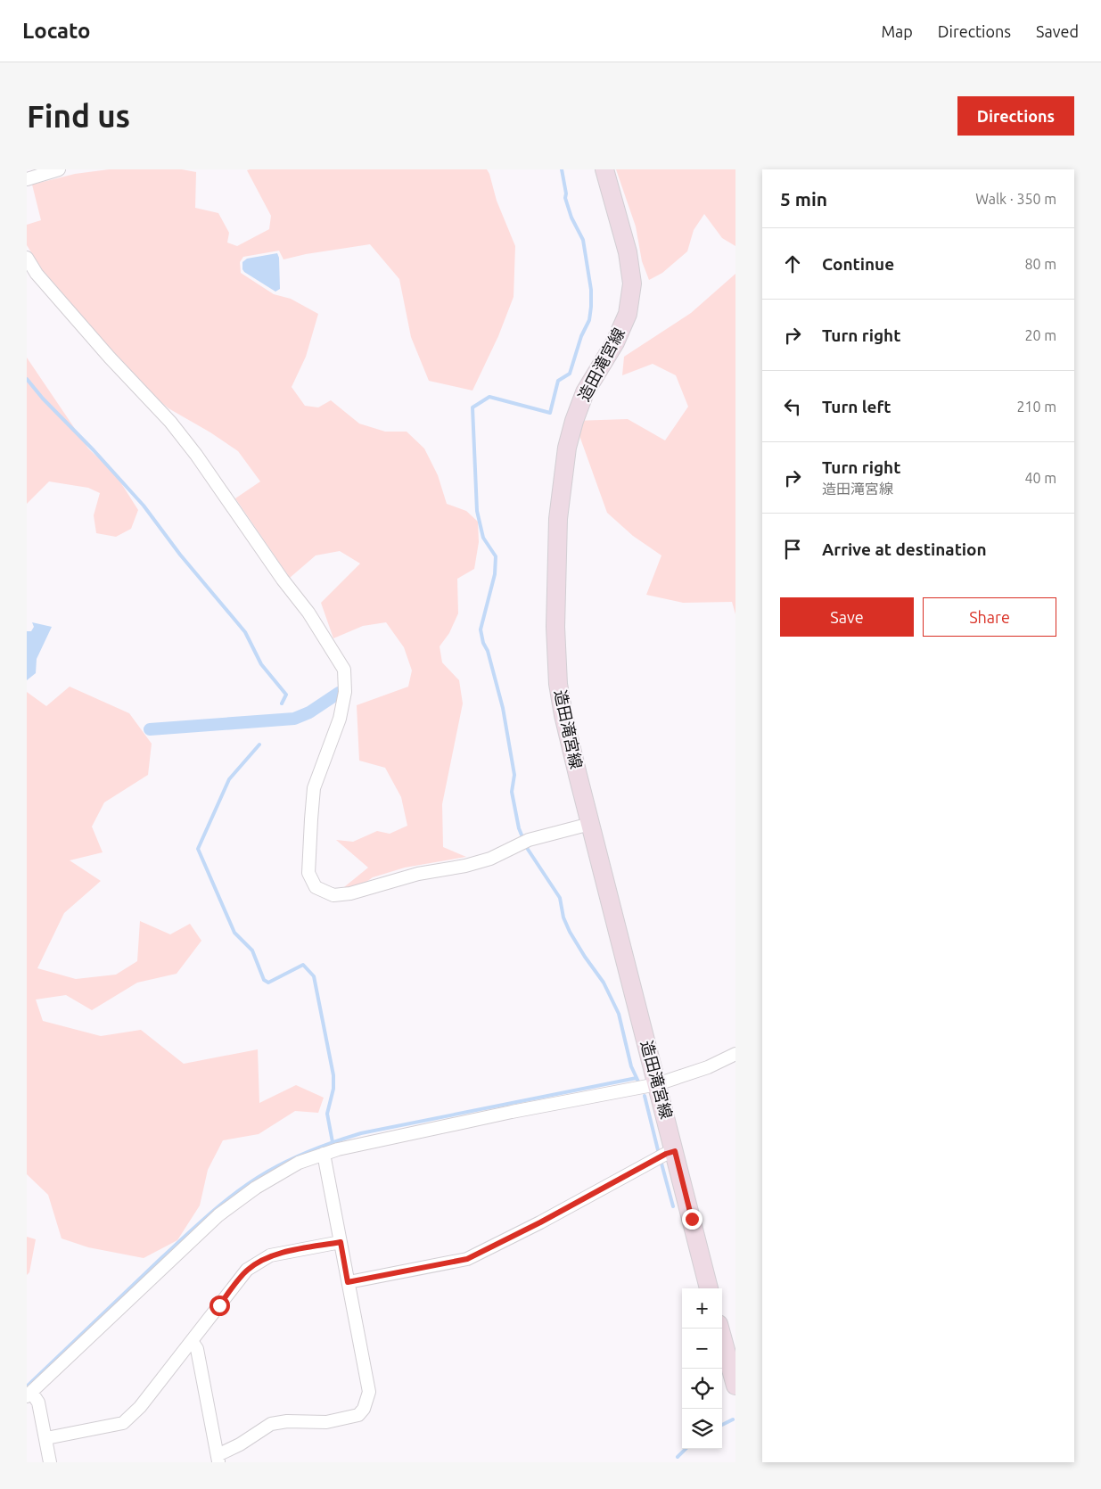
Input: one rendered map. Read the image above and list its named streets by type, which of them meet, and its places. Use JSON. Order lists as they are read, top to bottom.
{
  "streets": {
    "main road": ["造田滝宮線"]
  },
  "page": {
    "header": "Locato",
    "nav": ["Map", "Directions", "Saved"],
    "buttons": [
      "Directions",
      ["Save", "Share"]
    ],
    "title": "Find us",
    "heading": ["5 min", "Walk · 350 m"],
    "list": [
      ["Continue", "80 m"],
      ["Turn right", "20 m"],
      ["Turn left", "210 m"],
      ["Turn right", "造田滝宮線", "40 m"],
      "Arrive at destination"
    ],
    "map_buttons": ["+", "−"]
  }
}
